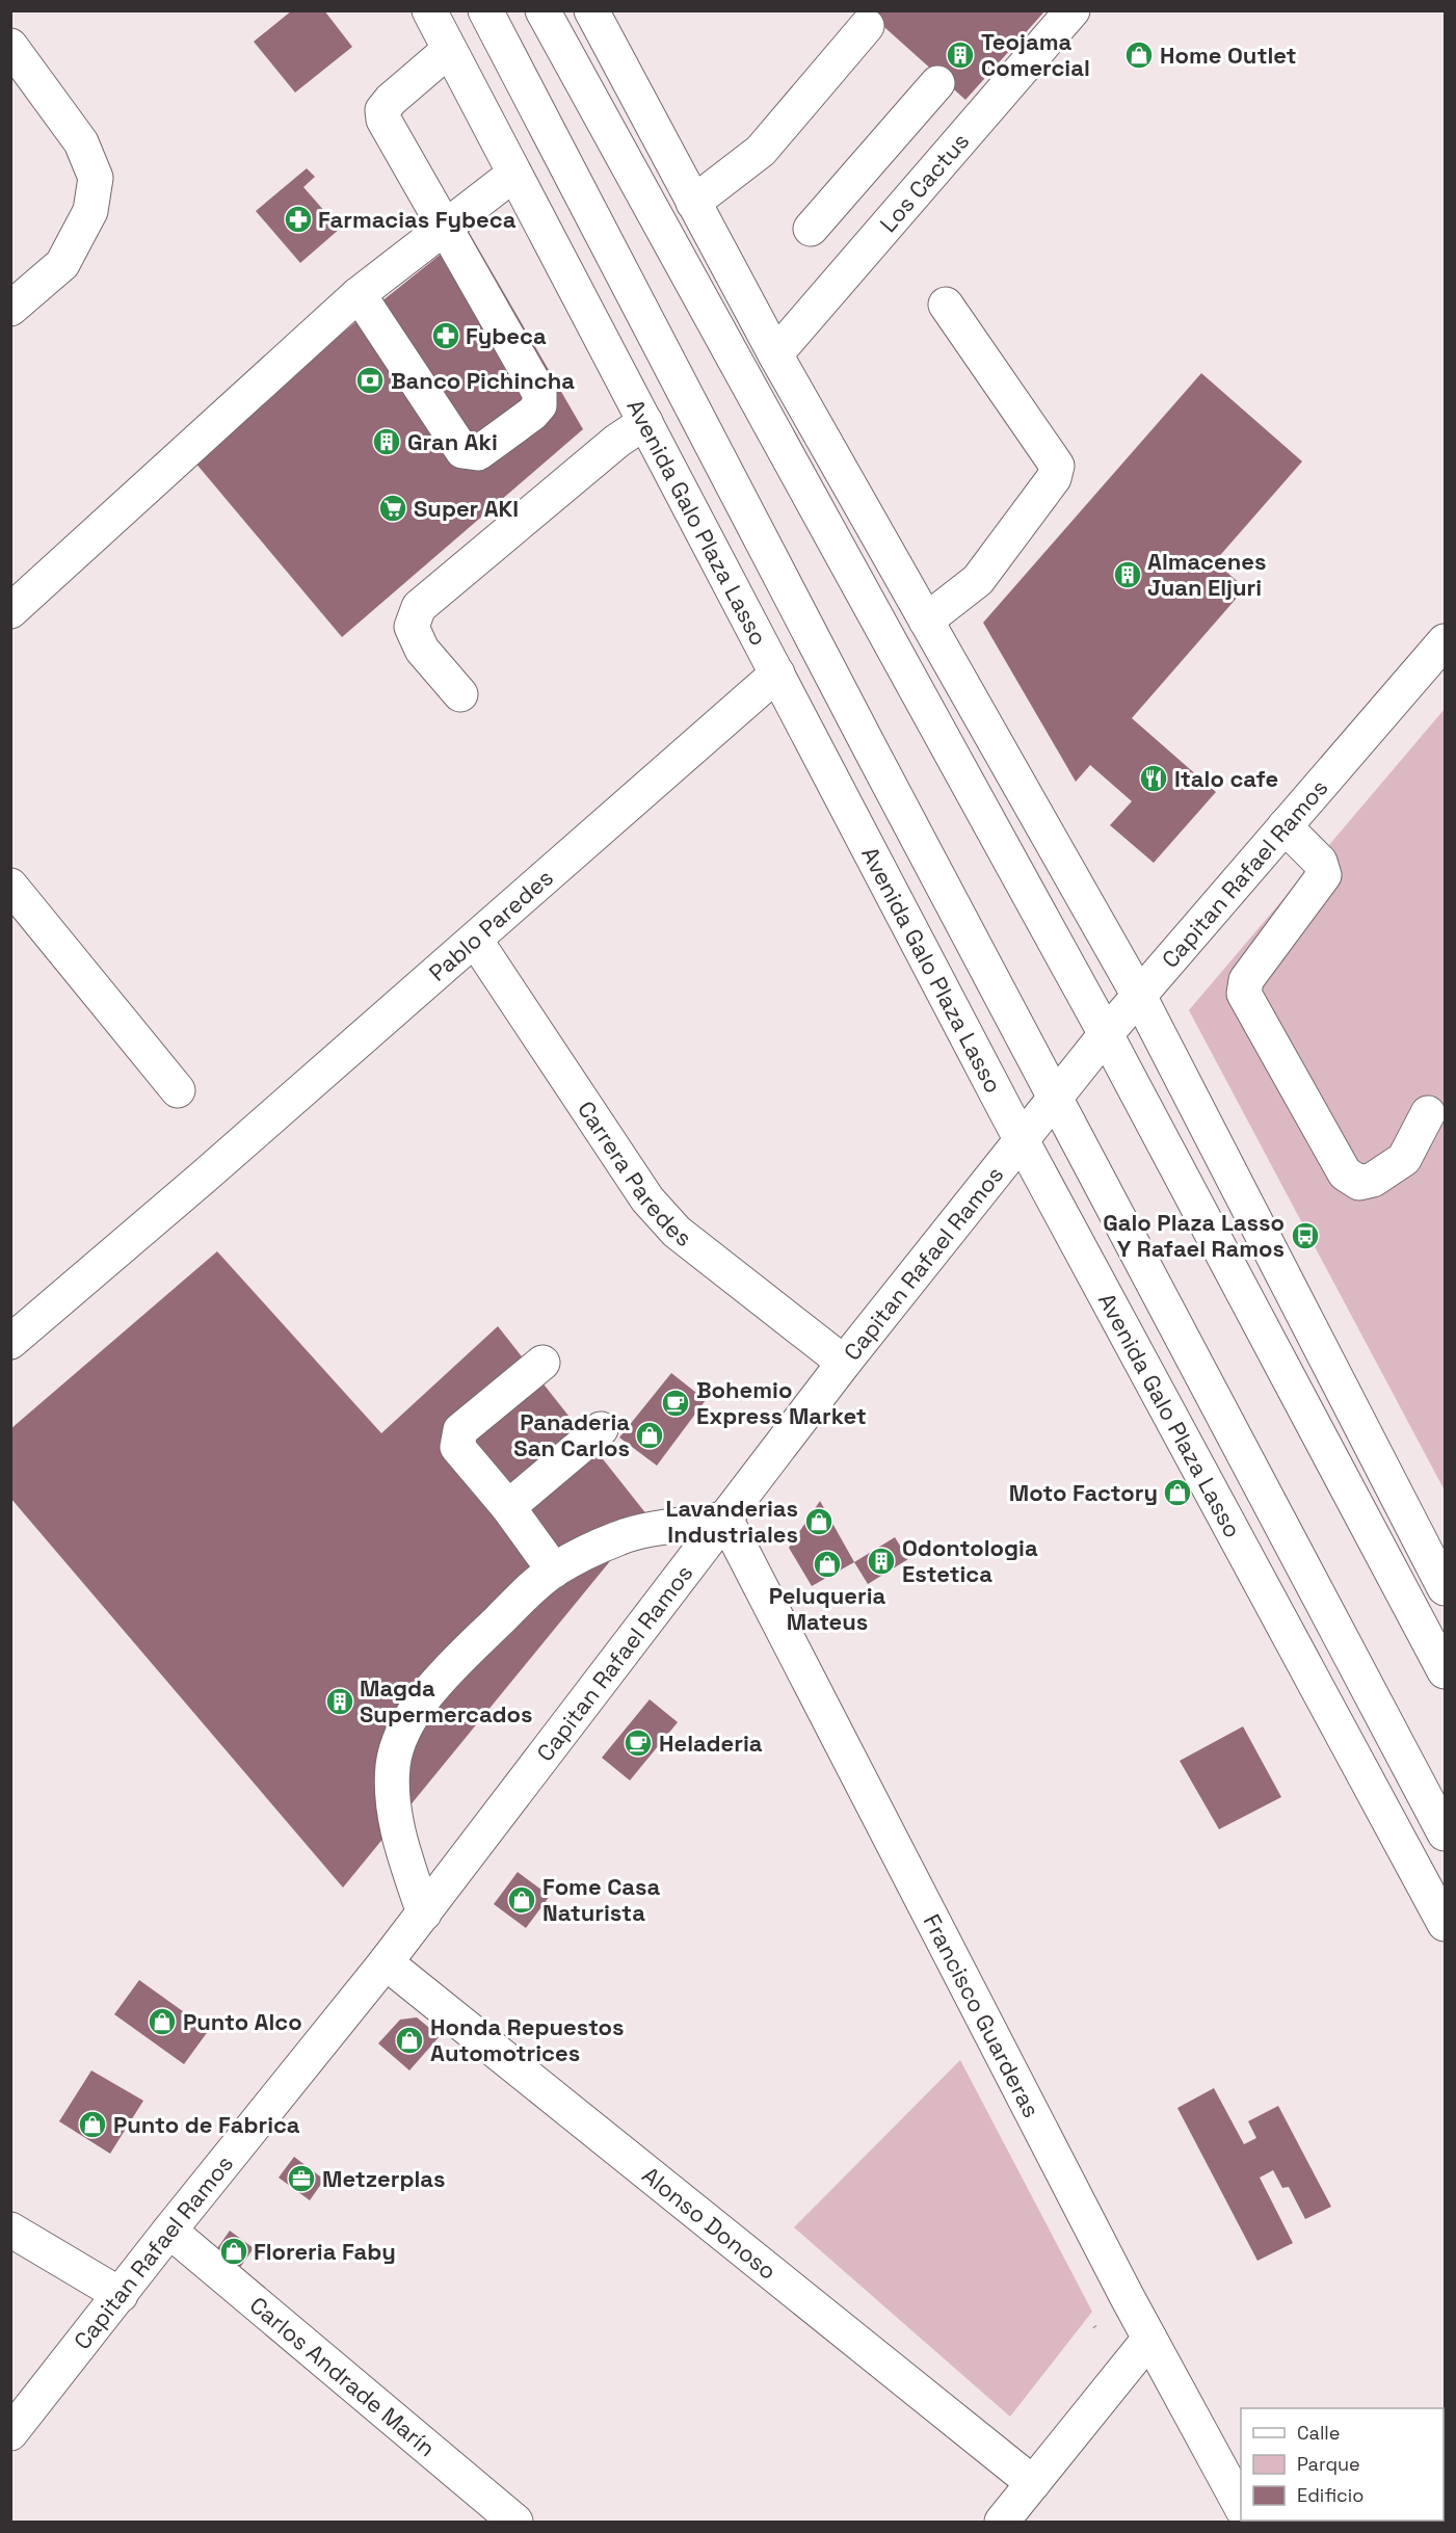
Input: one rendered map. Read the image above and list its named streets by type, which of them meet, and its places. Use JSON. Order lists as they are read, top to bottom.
{
  "streets": {
    "main road": [
      "Los Cactus",
      "Avenida Galo Plaza Lasso",
      "Capitan Rafael Ramos",
      "Pablo Paredes",
      "Carrera Paredes",
      "Francisco Guarderas",
      "Alonso Donoso",
      "Carlos Andrade Marín"
    ]
  },
  "crossings": [
    ["Avenida Galo Plaza Lasso", "Capitan Rafael Ramos"],
    ["Avenida Galo Plaza Lasso", "Pablo Paredes"],
    ["Capitan Rafael Ramos", "Carrera Paredes"],
    ["Capitan Rafael Ramos", "Francisco Guarderas"],
    ["Capitan Rafael Ramos", "Alonso Donoso"],
    ["Capitan Rafael Ramos", "Carlos Andrade Marín"],
    ["Pablo Paredes", "Carrera Paredes"]
  ],
  "places": {
    "building": [
      "Teojama Comercial",
      "Gran Aki",
      "Almacenes Juan Eljuri",
      "Odontologia Estetica",
      "Magda Supermercados"
    ],
    "shop": [
      "Home Outlet",
      "Panaderia San Carlos",
      "Moto Factory",
      "Lavanderias Industriales",
      "Peluqueria Mateus",
      "Fome Casa Naturista",
      "Punto Alco",
      "Honda Repuestos Automotrices",
      "Punto de Fabrica",
      "Floreria Faby"
    ],
    "pharmacy": ["Farmacias Fybeca", "Fybeca"],
    "bank": ["Banco Pichincha"],
    "supermarket": ["Super AKI"],
    "restaurant": ["Italo cafe"],
    "bus stop": ["Galo Plaza Lasso Y Rafael Ramos"],
    "cafe": ["Bohemio Express Market", "Heladeria"],
    "office": ["Metzerplas"]
  },
  "legend": ["Calle", "Parque", "Edificio"]
}
